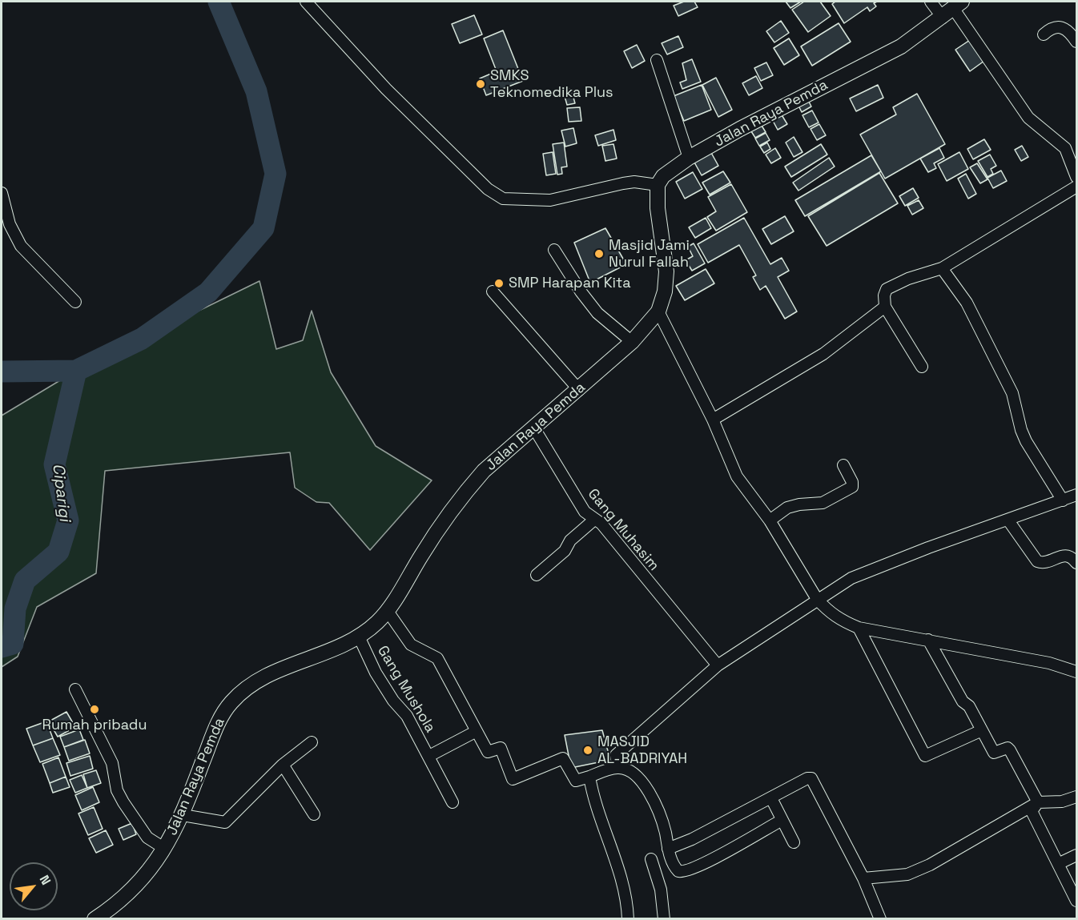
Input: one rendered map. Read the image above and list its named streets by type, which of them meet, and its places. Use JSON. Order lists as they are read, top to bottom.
{
  "streets": {
    "main road": ["Jalan Raya Pemda"],
    "street": ["Gang Muhasim", "Gang Mushola"]
  },
  "crossings": [
    ["Jalan Raya Pemda", "Gang Muhasim"],
    ["Jalan Raya Pemda", "Gang Mushola"]
  ],
  "water": ["Ciparigi"],
  "places": [
    "SMKS Teknomedika Plus",
    "Masjid Jami Nurul Fallah",
    "SMP Harapan Kita",
    "Rumah pribadu",
    "MASJID AL-BADRIYAH"
  ],
  "north": "top right"
}
